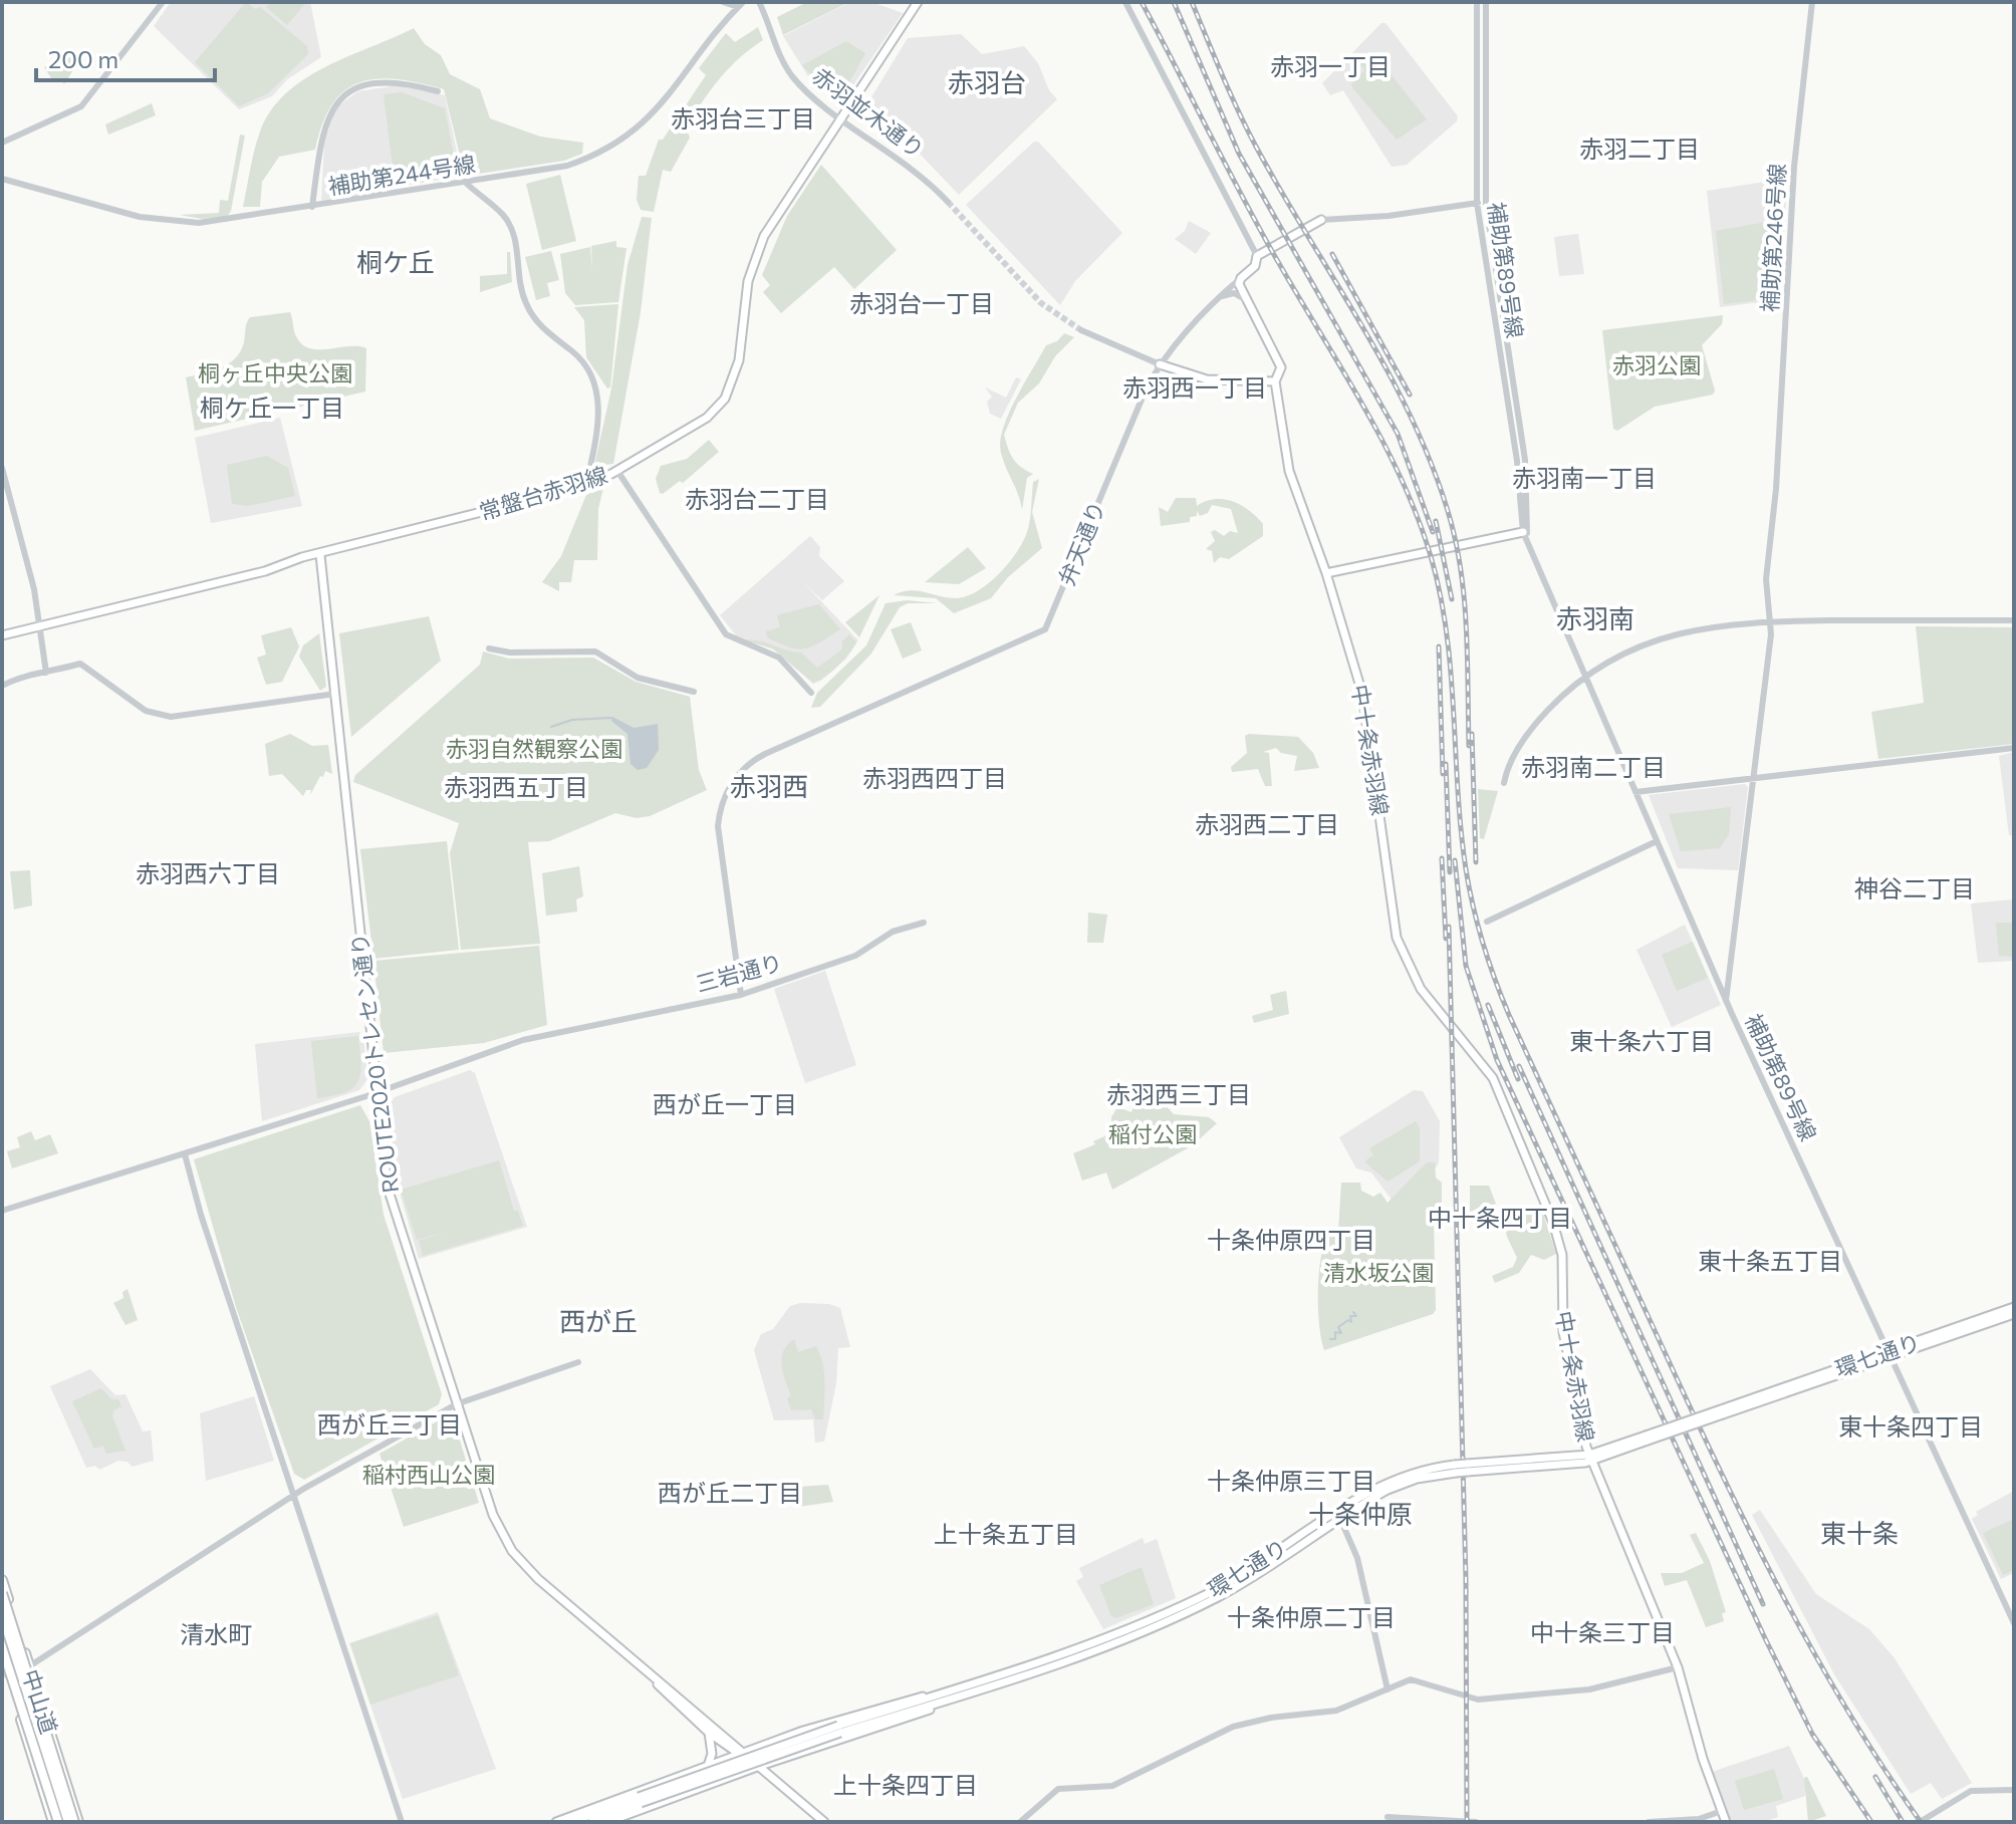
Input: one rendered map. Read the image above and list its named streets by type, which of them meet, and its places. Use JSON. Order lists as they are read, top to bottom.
{
  "streets": {
    "highway": ["中山道"],
    "main road": [
      "常盤台赤羽線",
      "弁天通り",
      "中十条赤羽線",
      "ROUTE2020トレセン通り",
      "環七通り"
    ],
    "street": [
      "赤羽並木通り",
      "補助第244号線",
      "補助第246号線",
      "補助第89号線",
      "三岩通り"
    ]
  },
  "crossings": [
    ["赤羽並木通り", "常盤台赤羽線"],
    ["補助第246号線", "補助第89号線"],
    ["補助第89号線", "環七通り"],
    ["常盤台赤羽線", "ROUTE2020トレセン通り"],
    ["弁天通り", "中十条赤羽線"],
    ["弁天通り", "三岩通り"],
    ["中十条赤羽線", "環七通り"],
    ["三岩通り", "ROUTE2020トレセン通り"]
  ],
  "districts": [
    "赤羽一丁目",
    "赤羽台",
    "赤羽台三丁目",
    "赤羽二丁目",
    "桐ケ丘",
    "赤羽台一丁目",
    "赤羽西一丁目",
    "桐ケ丘一丁目",
    "赤羽南一丁目",
    "赤羽台二丁目",
    "赤羽南",
    "赤羽南二丁目",
    "赤羽西四丁目",
    "赤羽西",
    "赤羽西五丁目",
    "赤羽西二丁目",
    "赤羽西六丁目",
    "神谷二丁目",
    "東十条六丁目",
    "赤羽西三丁目",
    "西が丘一丁目",
    "中十条四丁目",
    "十条仲原四丁目",
    "東十条五丁目",
    "西が丘",
    "西が丘三丁目",
    "東十条四丁目",
    "十条仲原三丁目",
    "西が丘二丁目",
    "十条仲原",
    "東十条",
    "上十条五丁目",
    "十条仲原二丁目",
    "中十条三丁目",
    "清水町",
    "上十条四丁目"
  ],
  "parks": [
    "赤羽公園",
    "桐ヶ丘中央公園",
    "赤羽自然観察公園",
    "稲付公園",
    "清水坂公園",
    "稲村西山公園"
  ],
  "scale_bar": "200 m"
}
